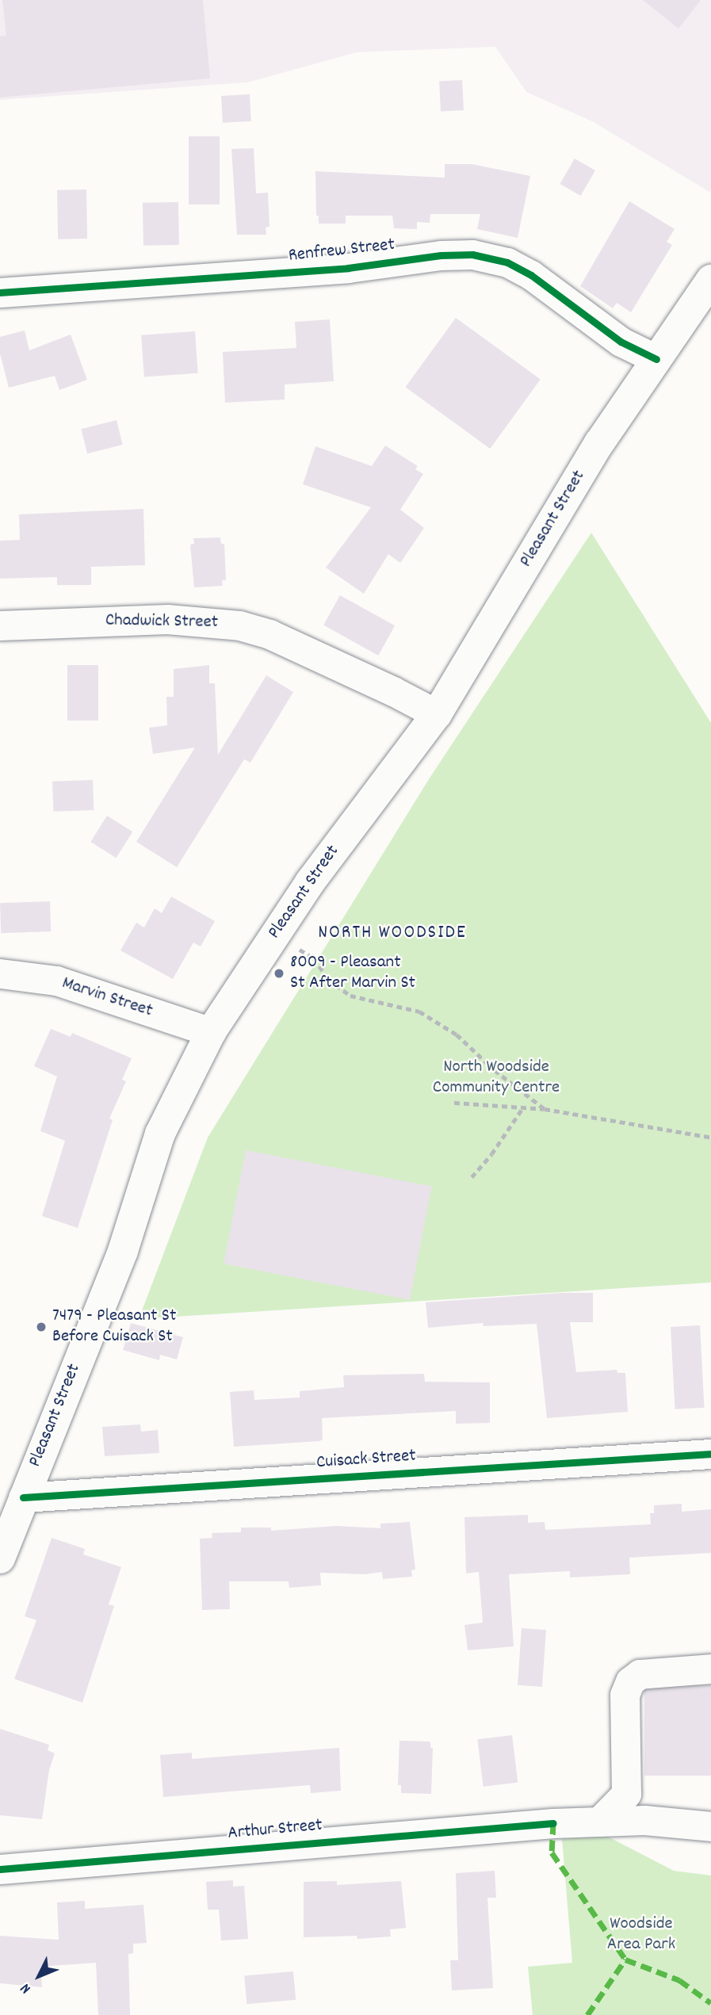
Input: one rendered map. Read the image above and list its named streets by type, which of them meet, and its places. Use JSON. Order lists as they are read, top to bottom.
{
  "streets": {
    "main road": ["Pleasant Street"],
    "street": [
      "Renfrew Street",
      "Chadwick Street",
      "Marvin Street",
      "Cuisack Street",
      "Arthur Street"
    ]
  },
  "crossings": [
    ["Renfrew Street", "Pleasant Street"],
    ["Pleasant Street", "Chadwick Street"],
    ["Pleasant Street", "Marvin Street"],
    ["Pleasant Street", "Cuisack Street"]
  ],
  "districts": ["NORTH WOODSIDE"],
  "parks": ["North Woodside Community Centre", "Woodside Area Park"],
  "places": ["8009 - Pleasant St After Marvin St", "7479 - Pleasant St Before Cuisack St"],
  "north": "bottom left"
}
